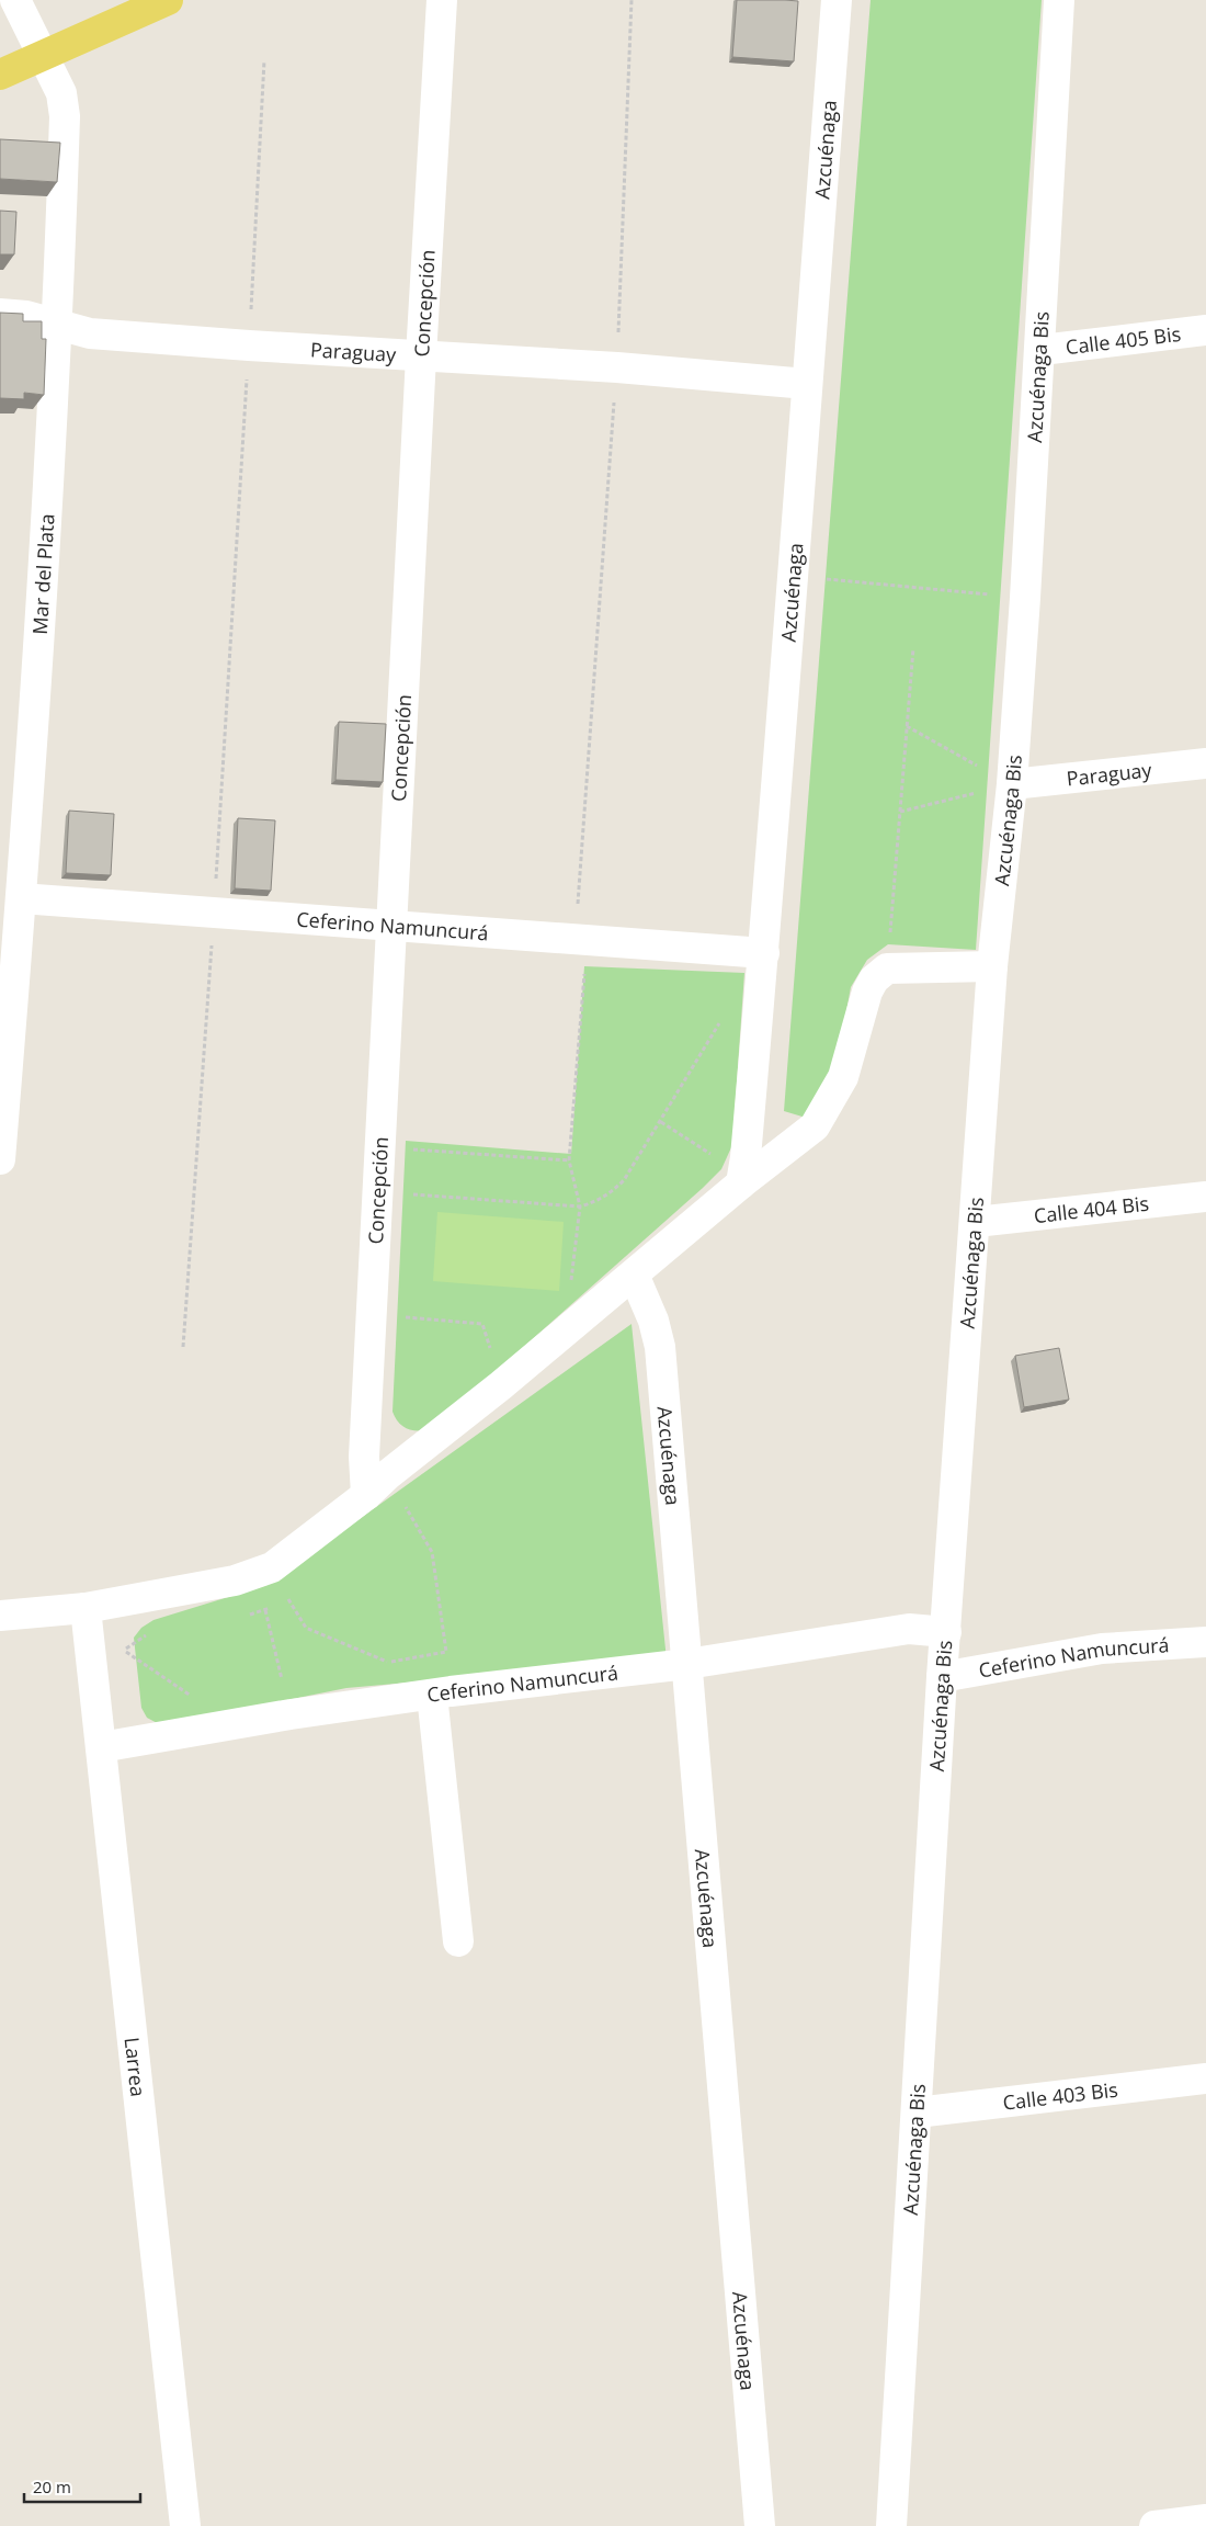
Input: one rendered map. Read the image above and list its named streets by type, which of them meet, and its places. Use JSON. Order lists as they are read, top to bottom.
{
  "streets": {
    "street": [
      "Azcuénaga",
      "Concepción",
      "Calle 405 Bis",
      "Paraguay",
      "Azcuénaga Bis",
      "Mar del Plata",
      "Ceferino Namuncurá",
      "Calle 404 Bis",
      "Larrea",
      "Calle 403 Bis"
    ]
  },
  "crossings": [
    ["Azcuénaga", "Paraguay"],
    ["Azcuénaga", "Ceferino Namuncurá"],
    ["Concepción", "Paraguay"],
    ["Concepción", "Ceferino Namuncurá"],
    ["Calle 405 Bis", "Azcuénaga Bis"],
    ["Paraguay", "Azcuénaga Bis"],
    ["Paraguay", "Mar del Plata"],
    ["Azcuénaga Bis", "Ceferino Namuncurá"],
    ["Azcuénaga Bis", "Calle 404 Bis"],
    ["Azcuénaga Bis", "Calle 403 Bis"],
    ["Mar del Plata", "Ceferino Namuncurá"],
    ["Ceferino Namuncurá", "Larrea"]
  ],
  "scale_bar": "20 m"
}
